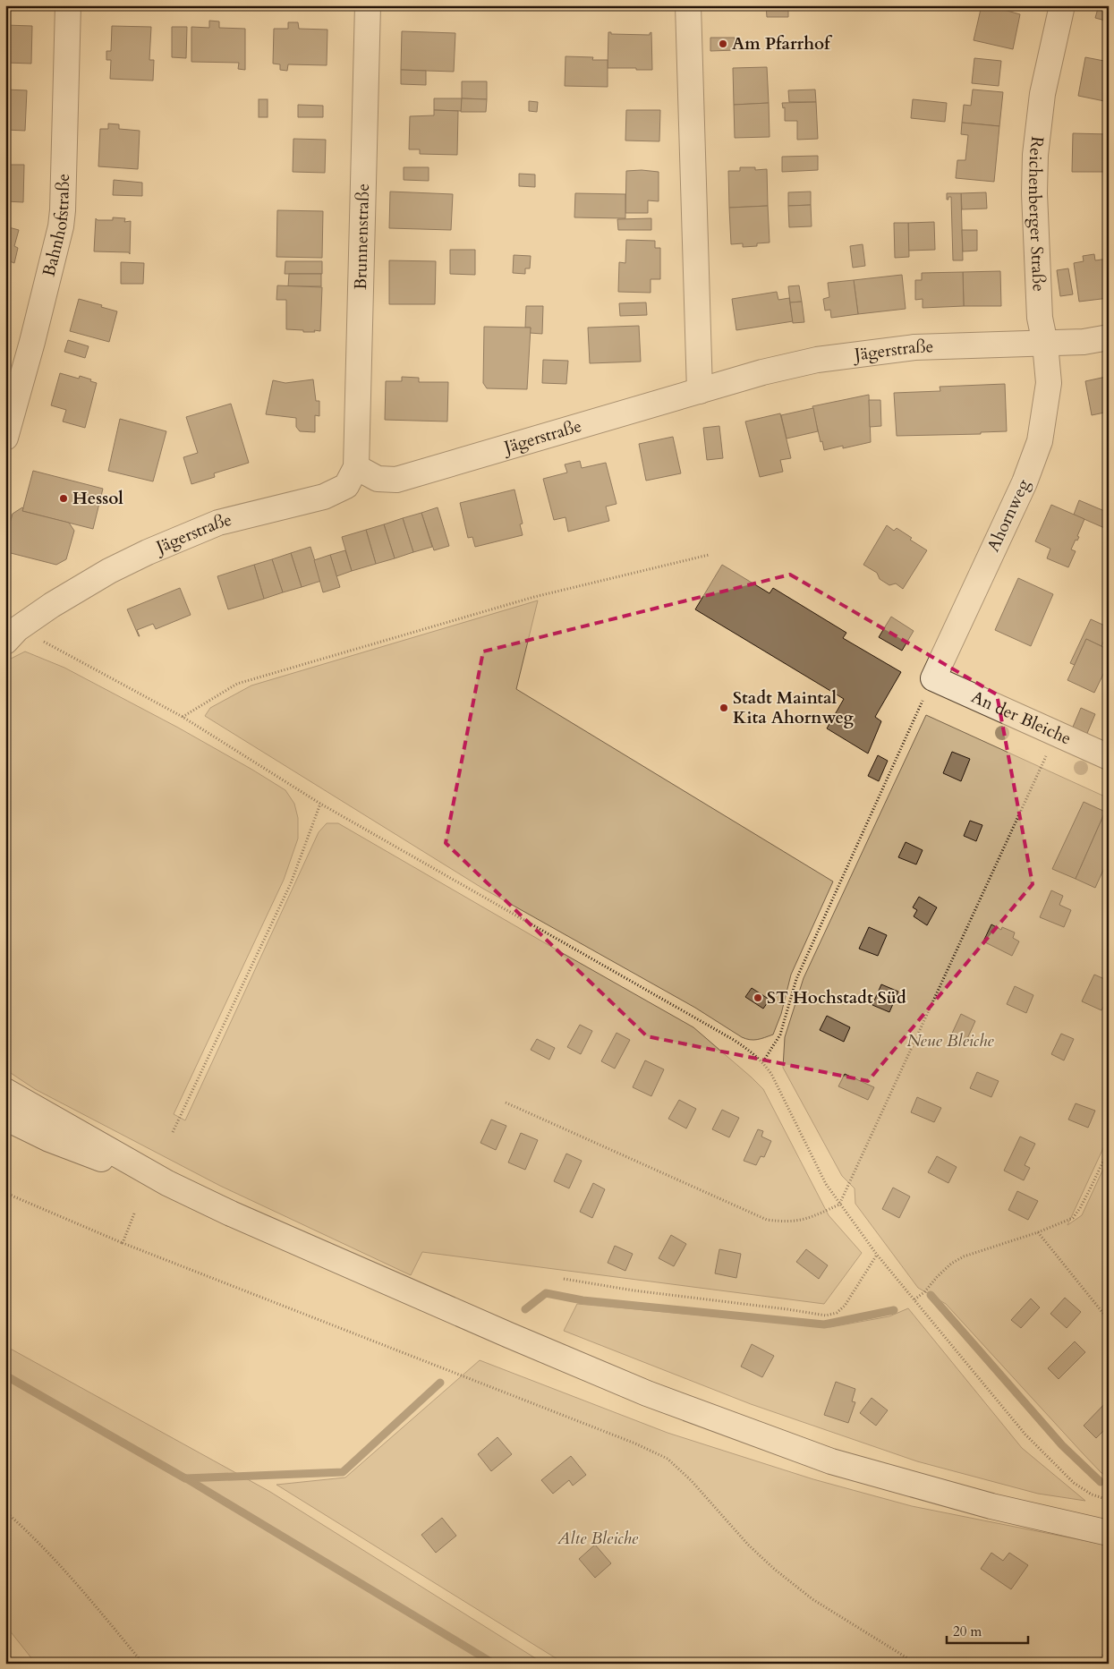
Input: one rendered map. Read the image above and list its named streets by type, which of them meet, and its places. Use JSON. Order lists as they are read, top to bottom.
{
  "streets": {
    "street": [
      "Reichenberger Straße",
      "Bahnhofstraße",
      "Brunnenstraße",
      "Jägerstraße",
      "Ahornweg",
      "An der Bleiche"
    ]
  },
  "crossings": [
    ["Reichenberger Straße", "Jägerstraße"],
    ["Reichenberger Straße", "Ahornweg"],
    ["Brunnenstraße", "Jägerstraße"],
    ["Jägerstraße", "Ahornweg"],
    ["Ahornweg", "An der Bleiche"]
  ],
  "parks": ["Neue Bleiche", "Alte Bleiche"],
  "places": [
    "Am Pfarrhof",
    "Hessol",
    "Stadt Maintal Kita Ahornweg",
    "ST Hochstadt Süd"
  ],
  "scale_bar": "20 m"
}
